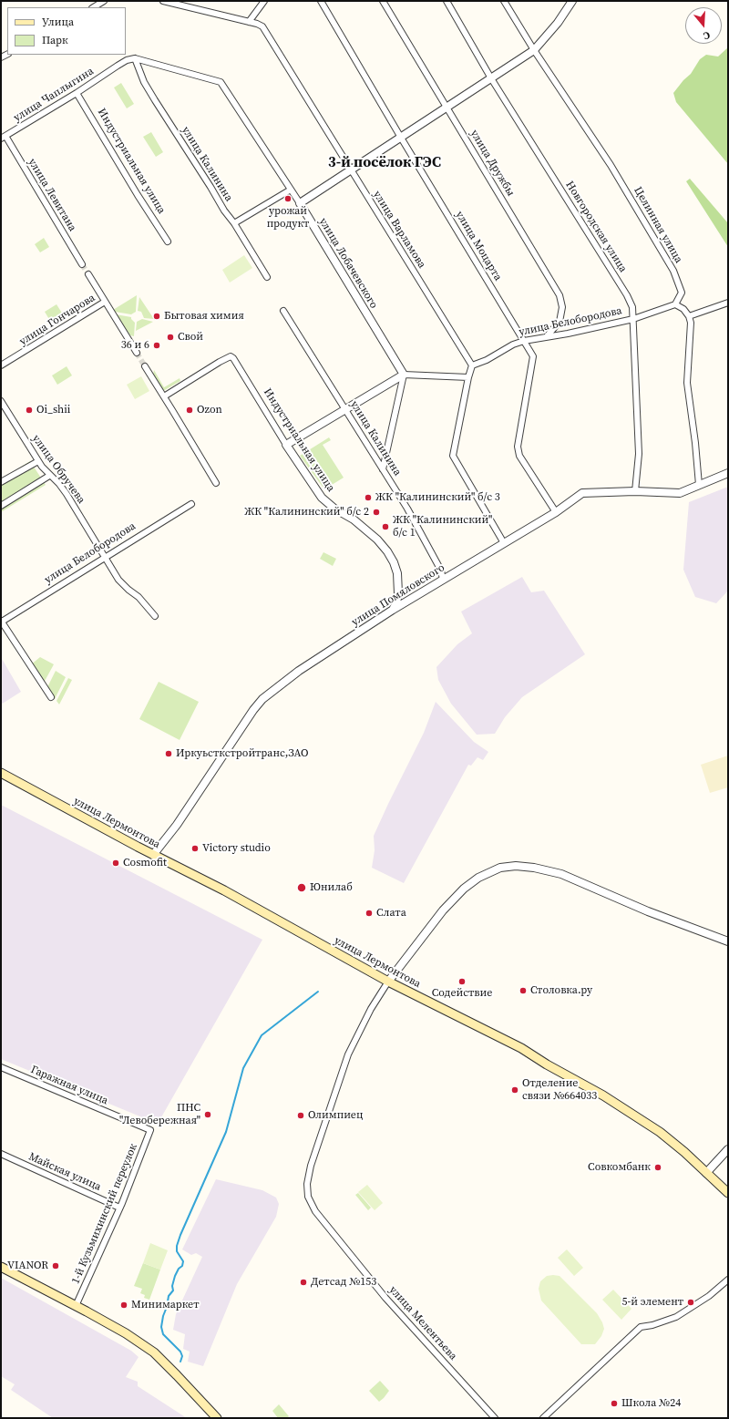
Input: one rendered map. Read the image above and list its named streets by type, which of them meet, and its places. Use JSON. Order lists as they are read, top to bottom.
{
  "streets": {
    "main road": ["улица Лермонтова"],
    "street": [
      "улица Чаплыгина",
      "Индустриальная улица",
      "улица Дружбы",
      "улица Калинина",
      "улица Левитана",
      "Целинная улица",
      "Новгородская улица",
      "улица Варламова",
      "улица Моцарта",
      "улица Лобачевского",
      "улица Гончарова",
      "улица Белобородова",
      "улица Обручева",
      "улица Помяловского",
      "Гаражная улица",
      "Майская улица",
      "1-й Кузьмихинский переулок",
      "улица Мелентьева"
    ]
  },
  "crossings": [
    ["улица Чаплыгина", "Индустриальная улица"],
    ["улица Чаплыгина", "улица Калинина"],
    ["улица Чаплыгина", "улица Левитана"],
    ["улица Чаплыгина", "улица Лобачевского"],
    ["Индустриальная улица", "улица Помяловского"],
    ["улица Дружбы", "улица Белобородова"],
    ["улица Калинина", "улица Лобачевского"],
    ["улица Калинина", "улица Помяловского"],
    ["Целинная улица", "улица Белобородова"],
    ["Новгородская улица", "улица Белобородова"],
    ["Новгородская улица", "улица Помяловского"],
    ["улица Варламова", "улица Белобородова"],
    ["улица Моцарта", "улица Белобородова"],
    ["улица Моцарта", "улица Помяловского"],
    ["улица Белобородова", "улица Обручева"],
    ["улица Помяловского", "улица Лермонтова"],
    ["улица Лермонтова", "улица Мелентьева"],
    ["Гаражная улица", "1-й Кузьмихинский переулок"],
    ["Майская улица", "1-й Кузьмихинский переулок"]
  ],
  "districts": ["3-й посёлок ГЭС"],
  "places": [
    "урожай продукт",
    "Бытовая химия",
    "Свой",
    "36 и 6",
    "Oi_shii",
    "Ozon",
    "ЖК \"Калининский\" б/с 3",
    "ЖК \"Калининский\" б/с 2",
    "ЖК \"Калининский\" б/с 1",
    "Иркуьсткстройтранс,ЗАО",
    "Victory studio",
    "Cosmofit",
    "Юнилаб",
    "Слата",
    "Содействие",
    "Столовка.ру",
    "Отделение связи №664033",
    "ПНС \"Левобережная\"",
    "Олимпиец",
    "Совкомбанк",
    "VIANOR",
    "Детсад №153",
    "5-й элемент",
    "Минимаркет",
    "Школа №24"
  ],
  "legend": ["Улица", "Парк"],
  "north": "bottom"
}
